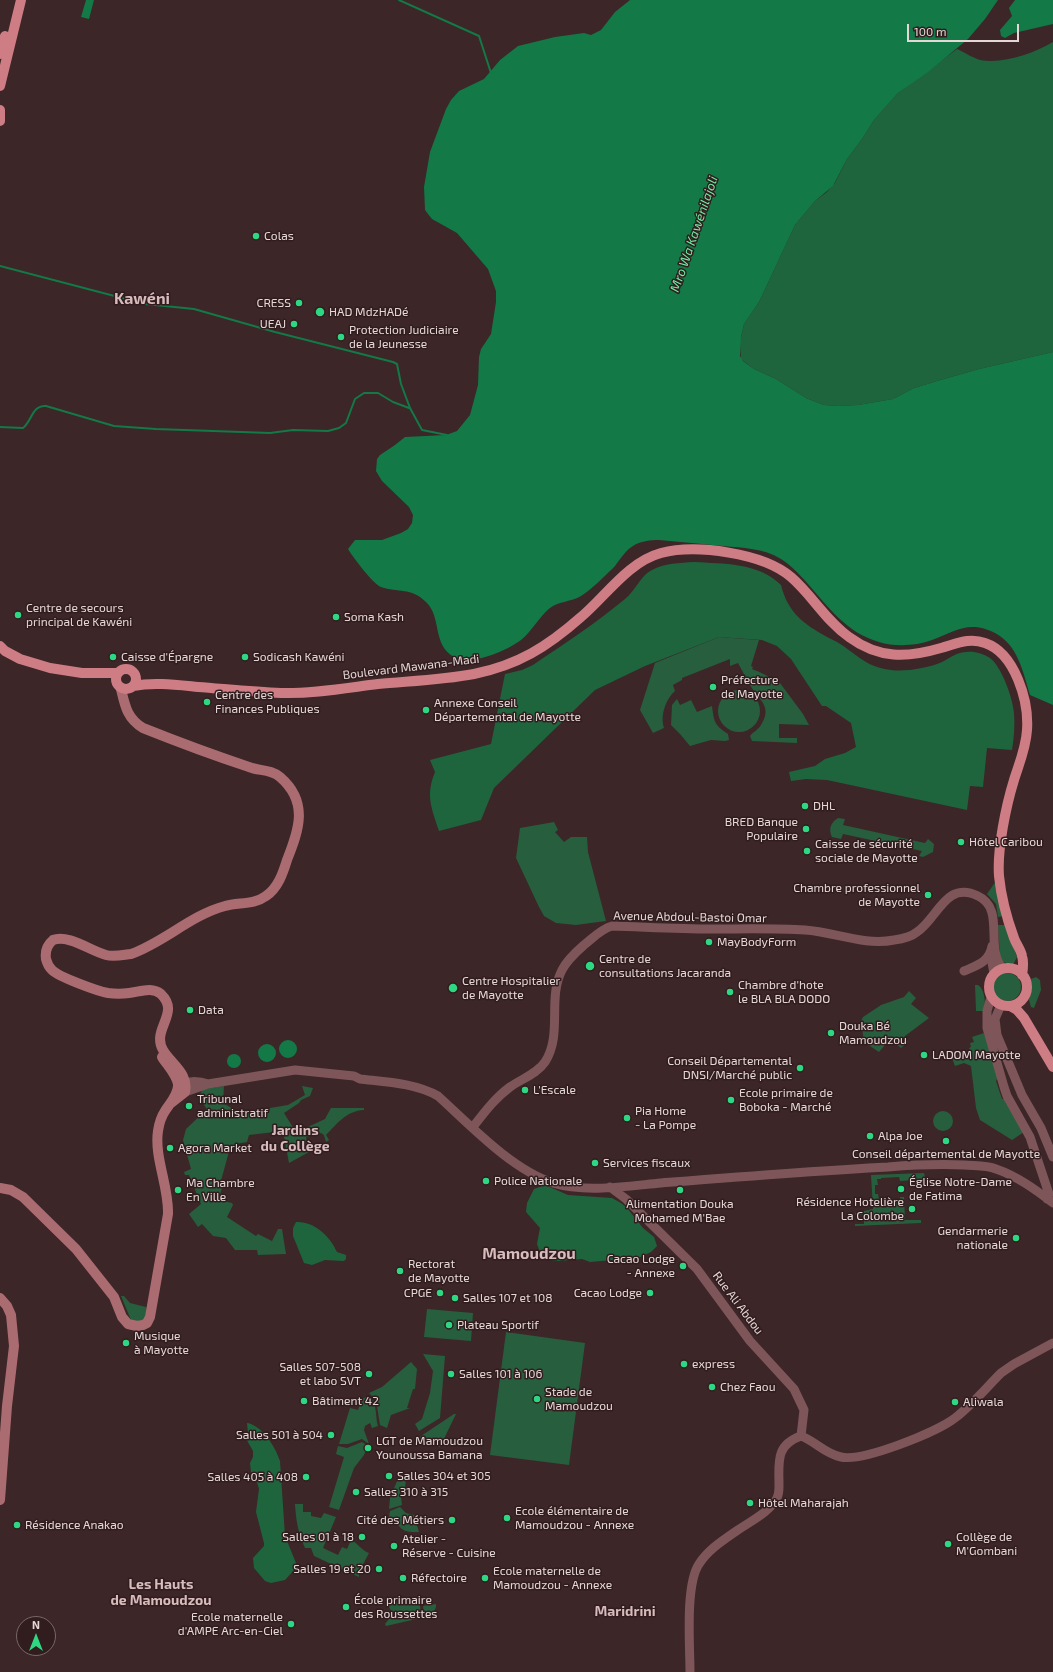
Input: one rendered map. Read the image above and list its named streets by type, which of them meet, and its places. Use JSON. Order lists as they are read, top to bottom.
{
  "streets": {
    "main road": ["Boulevard Mawana-Madi"],
    "street": ["Avenue Abdoul-Bastoi Omar", "Rue Ali Abdou"]
  },
  "districts": [
    "Kawéni",
    "Jardins du Collège",
    "Mamoudzou",
    "Les Hauts de Mamoudzou",
    "Maridrini"
  ],
  "water": ["Mro Wa Kawénilajoli"],
  "places": [
    "Colas",
    "CRESS",
    "HAD MdzHADé",
    "UEAJ",
    "Protection Judiciaire de la Jeunesse",
    "Centre de secours principal de Kawéni",
    "Soma Kash",
    "Caisse d'Épargne",
    "Sodicash Kawéni",
    "Préfecture de Mayotte",
    "Centre des Finances Publiques",
    "Annexe Conseil Départemental de Mayotte",
    "DHL",
    "BRED Banque Populaire",
    "Hôtel Caribou",
    "Caisse de sécurité sociale de Mayotte",
    "Chambre professionnel de Mayotte",
    "MayBodyForm",
    "Centre de consultations Jacaranda",
    "Centre Hospitalier de Mayotte",
    "Chambre d'hote le BLA BLA DODO",
    "Data",
    "Douka Bé Mamoudzou",
    "LADOM Mayotte",
    "Conseil Départemental DNSI/Marché public",
    "L'Escale",
    "Ecole primaire de Boboka - Marché",
    "Tribunal administratif",
    "Pia Home - La Pompe",
    "Alpa Joe",
    "Conseil départemental de Mayotte",
    "Agora Market",
    "Services fiscaux",
    "Police Nationale",
    "Église Notre-Dame de Fatima",
    "Ma Chambre En Ville",
    "Alimentation Douka Mohamed M'Bae",
    "Résidence Hotelière La Colombe",
    "Gendarmerie nationale",
    "Cacao Lodge - Annexe",
    "Rectorat de Mayotte",
    "CPGE",
    "Cacao Lodge",
    "Salles 107 et 108",
    "Plateau Sportif",
    "Musique à Mayotte",
    "express",
    "Salles 507-508 et labo SVT",
    "Salles 101 à 106",
    "Chez Faou",
    "Stade de Mamoudzou",
    "Bâtiment 42",
    "Aliwala",
    "Salles 501 à 504",
    "LGT de Mamoudzou Younoussa Bamana",
    "Salles 304 et 305",
    "Salles 405 à 408",
    "Salles 310 à 315",
    "Hôtel Maharajah",
    "Ecole élémentaire de Mamoudzou - Annexe",
    "Cité des Métiers",
    "Résidence Anakao",
    "Salles 01 à 18",
    "Collège de M'Gombani",
    "Atelier - Réserve - Cuisine",
    "Salles 19 et 20",
    "Réfectoire",
    "Ecole maternelle de Mamoudzou - Annexe",
    "École primaire des Roussettes",
    "Ecole maternelle d'AMPE Arc-en-Ciel"
  ],
  "scale_bar": "100 m",
  "north": "top"
}
